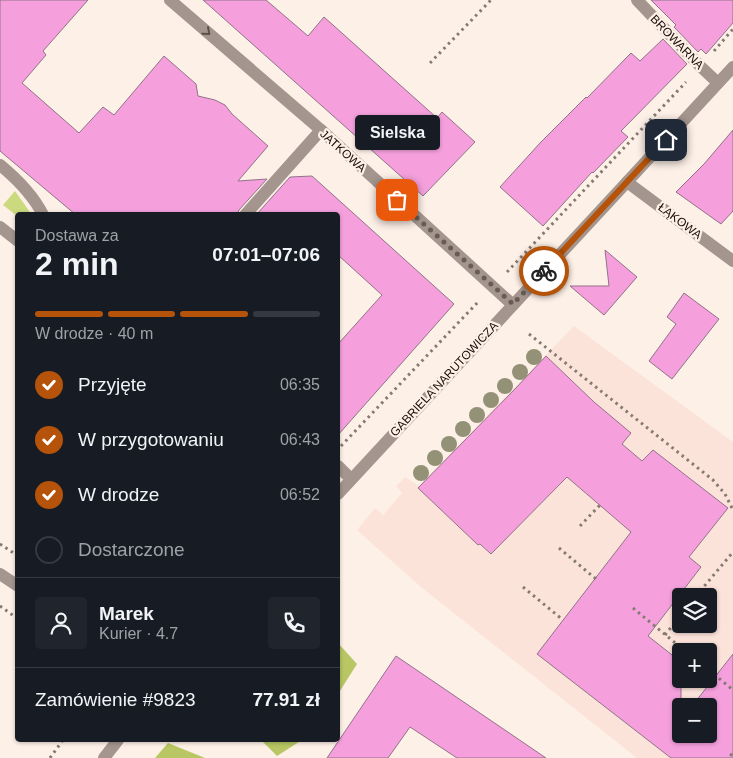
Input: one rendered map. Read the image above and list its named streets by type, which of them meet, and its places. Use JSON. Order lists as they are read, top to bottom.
{
  "streets": {
    "street": [
      "BROWARNA",
      "JATKOWA",
      "ŁĄKOWA",
      "GABRIELA NARUTOWICZA"
    ]
  },
  "crossings": [
    ["BROWARNA", "GABRIELA NARUTOWICZA"],
    ["JATKOWA", "GABRIELA NARUTOWICZA"],
    ["ŁĄKOWA", "GABRIELA NARUTOWICZA"]
  ],
  "one_way": ["JATKOWA"],
  "places": ["Sielska"],
  "page": {
    "bubble": "Sielska",
    "heading": ["2 min", "Dostawa za", "07:01–07:06"],
    "panel": [
      "Marek",
      "Kurier · 4.7",
      "Zamówienie #9823",
      "77.91 zł"
    ],
    "bar": "W drodze · 40 m",
    "list": [
      ["Przyjęte", "06:35"],
      ["W przygotowaniu", "06:43"],
      ["W drodze", "06:52"],
      "Dostarczone"
    ],
    "map_buttons": ["+", "−"]
  }
}
